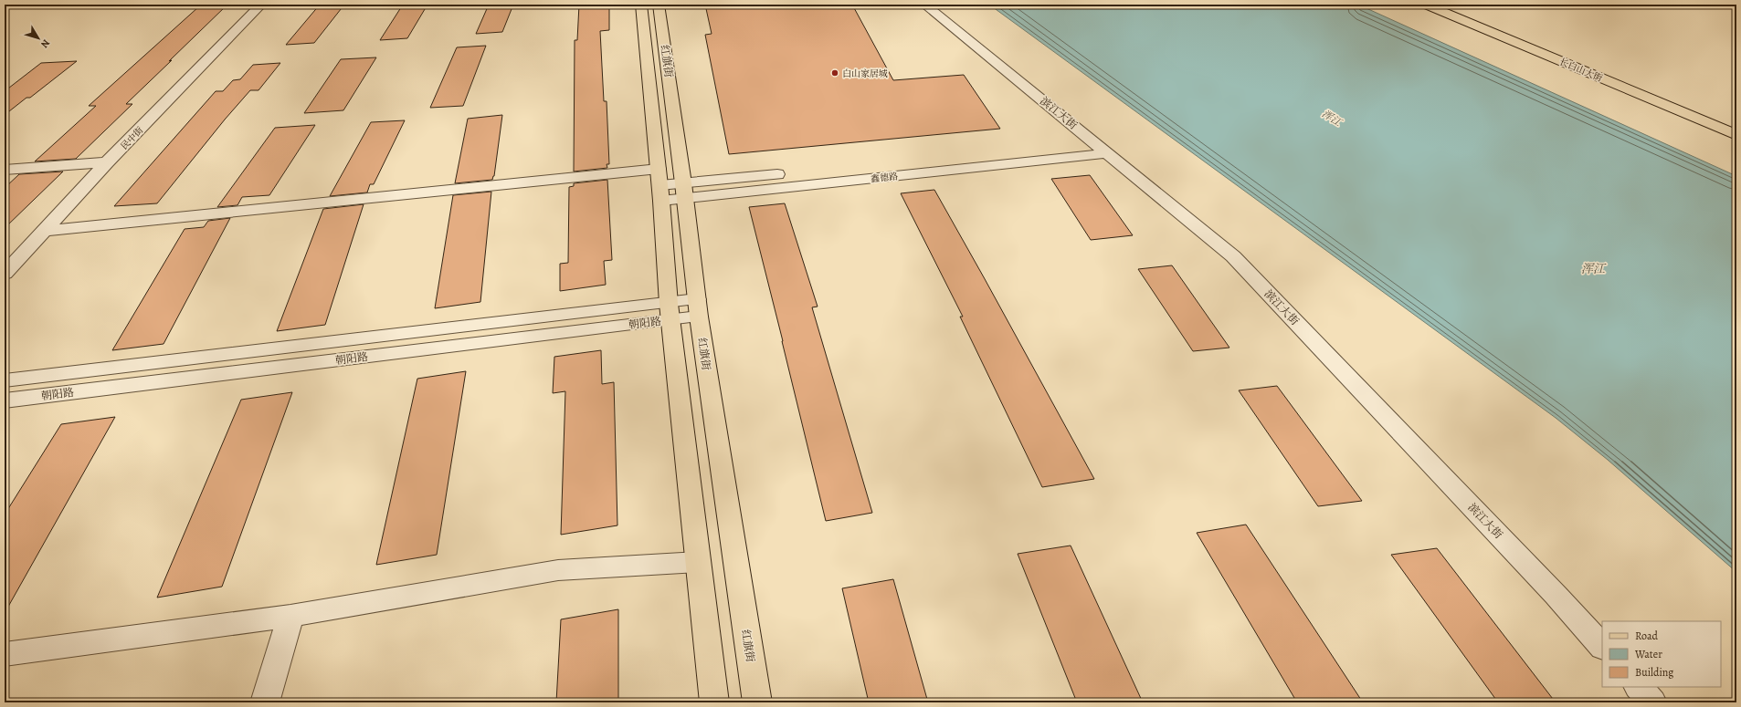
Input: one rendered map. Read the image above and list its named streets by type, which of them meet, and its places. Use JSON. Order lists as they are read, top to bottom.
{
  "streets": {
    "main road": ["红旗街", "长白山大街"],
    "street": [
      "滨江大街",
      "民中街",
      "鑫德路",
      "朝阳路"
    ]
  },
  "crossings": [
    ["红旗街", "鑫德路"],
    ["红旗街", "朝阳路"],
    ["滨江大街", "鑫德路"],
    ["民中街", "鑫德路"]
  ],
  "water": ["浑江"],
  "places": ["白山家居城"],
  "legend": ["Road", "Water", "Building"],
  "north": "bottom right"
}
